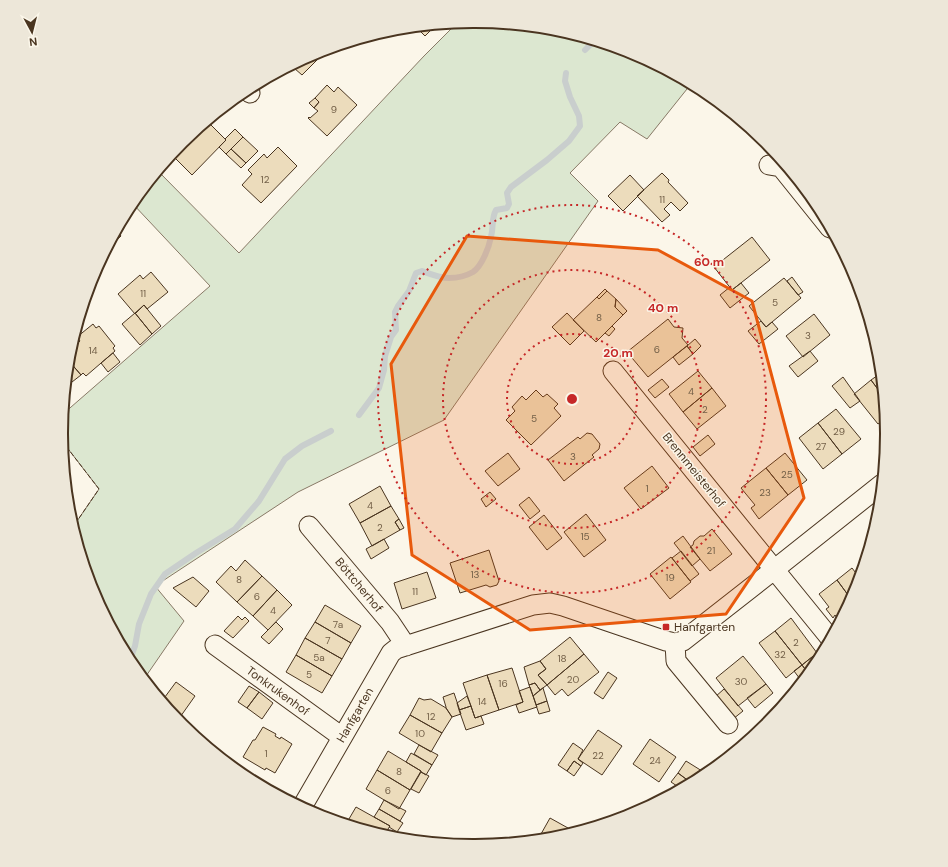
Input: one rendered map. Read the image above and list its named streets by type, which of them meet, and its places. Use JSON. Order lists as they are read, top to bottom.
{
  "streets": {
    "street": [
      "Brennmeisterhof",
      "Böttcherhof",
      "Tonkrukenhof",
      "Hanfgarten"
    ]
  },
  "crossings": [
    ["Böttcherhof", "Hanfgarten"],
    ["Tonkrukenhof", "Hanfgarten"]
  ],
  "places": {
    "transit": ["Hanfgarten"]
  },
  "house_numbers": [
    "9",
    "12",
    "11",
    "11",
    "5",
    "8",
    "3",
    "6",
    "14",
    "4",
    "2",
    "5",
    "29",
    "27",
    "3",
    "25",
    "1",
    "23",
    "4",
    "2",
    "15",
    "21",
    "13",
    "19",
    "8",
    "11",
    "6",
    "4",
    "7a",
    "7",
    "2",
    "32",
    "5a",
    "18",
    "5",
    "20",
    "30",
    "16",
    "14",
    "12",
    "10",
    "1",
    "22",
    "24",
    "8",
    "6"
  ],
  "north": "bottom",
  "rings": ["60 m", "40 m", "20 m"]
}
